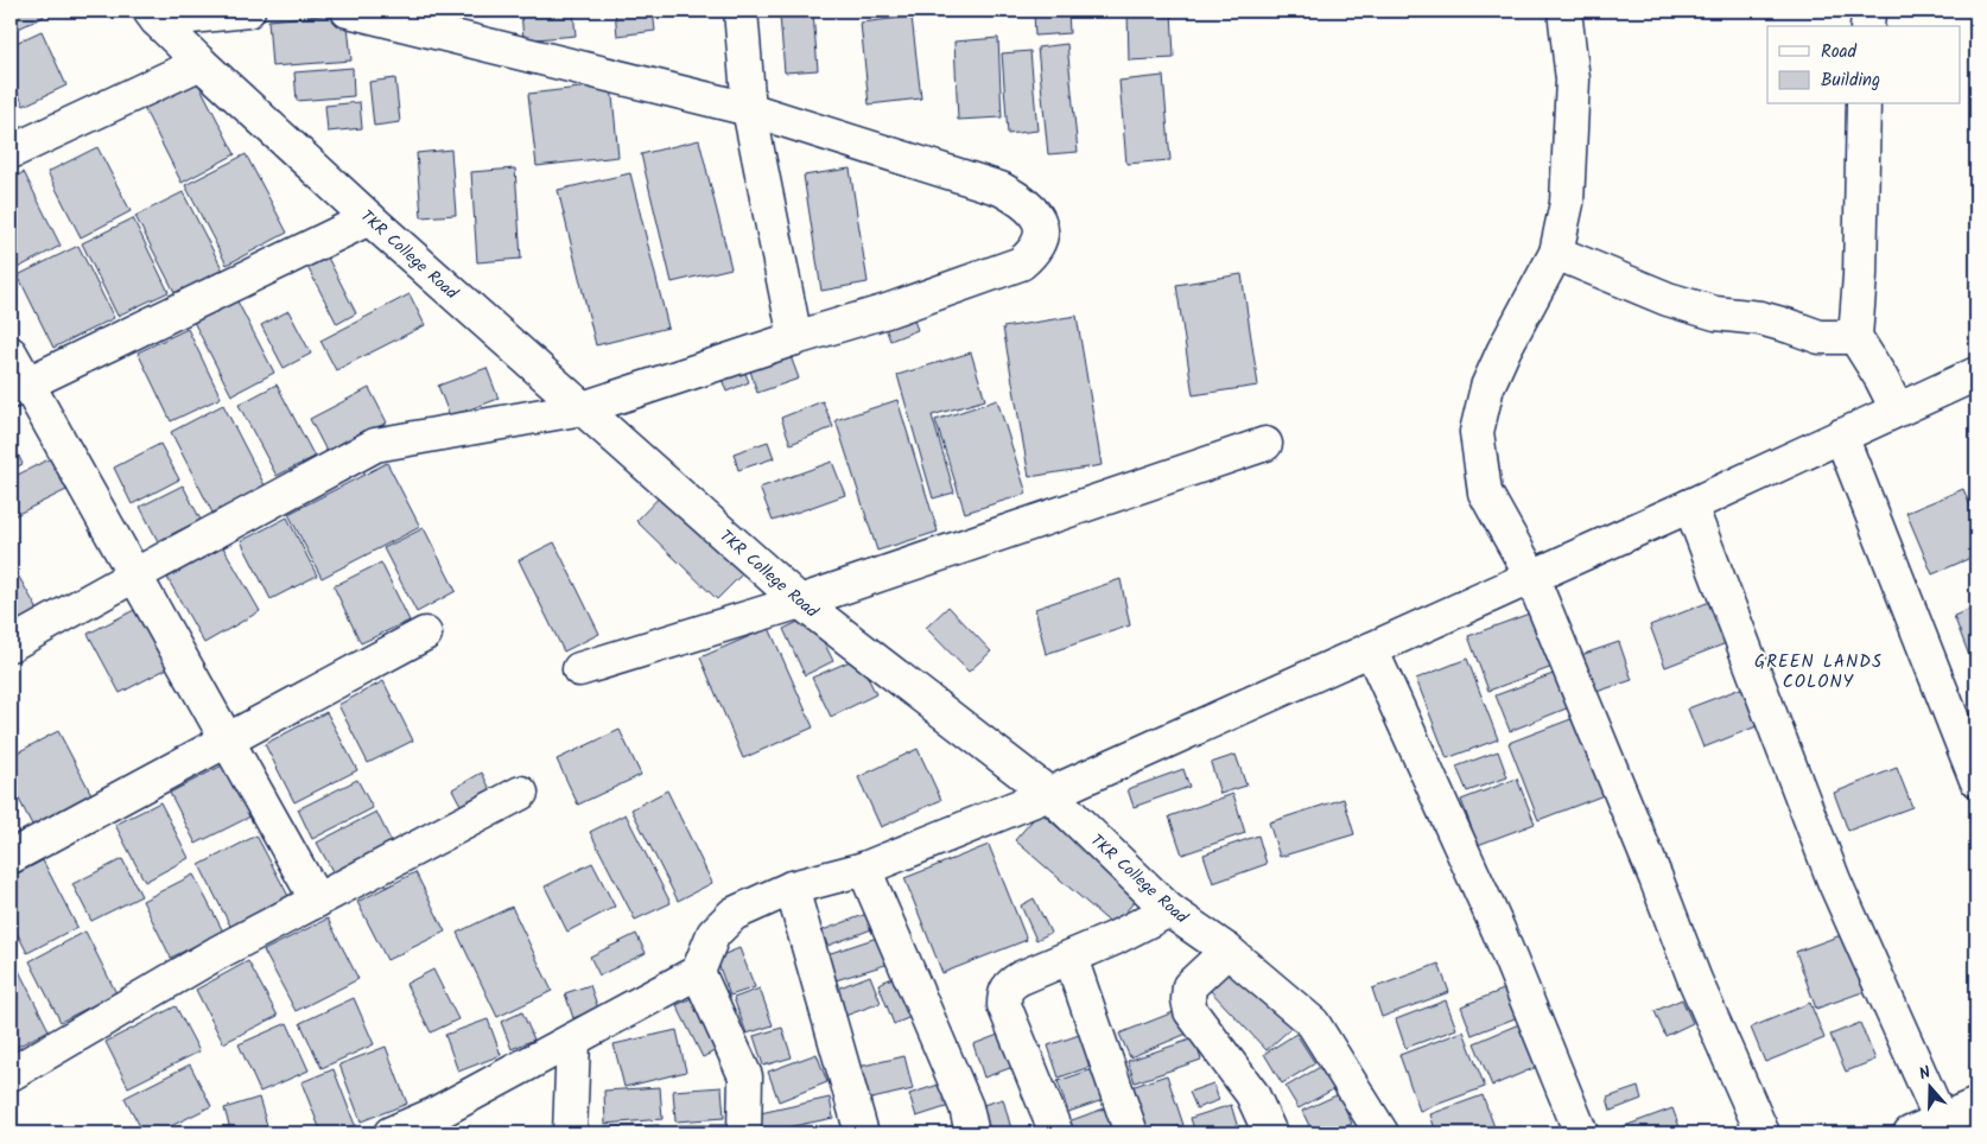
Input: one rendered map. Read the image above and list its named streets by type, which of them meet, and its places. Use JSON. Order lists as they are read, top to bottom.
{
  "streets": {
    "street": ["TKR College Road"]
  },
  "districts": ["GREEN LANDS COLONY"],
  "legend": ["Road", "Building"],
  "north": "top"
}
